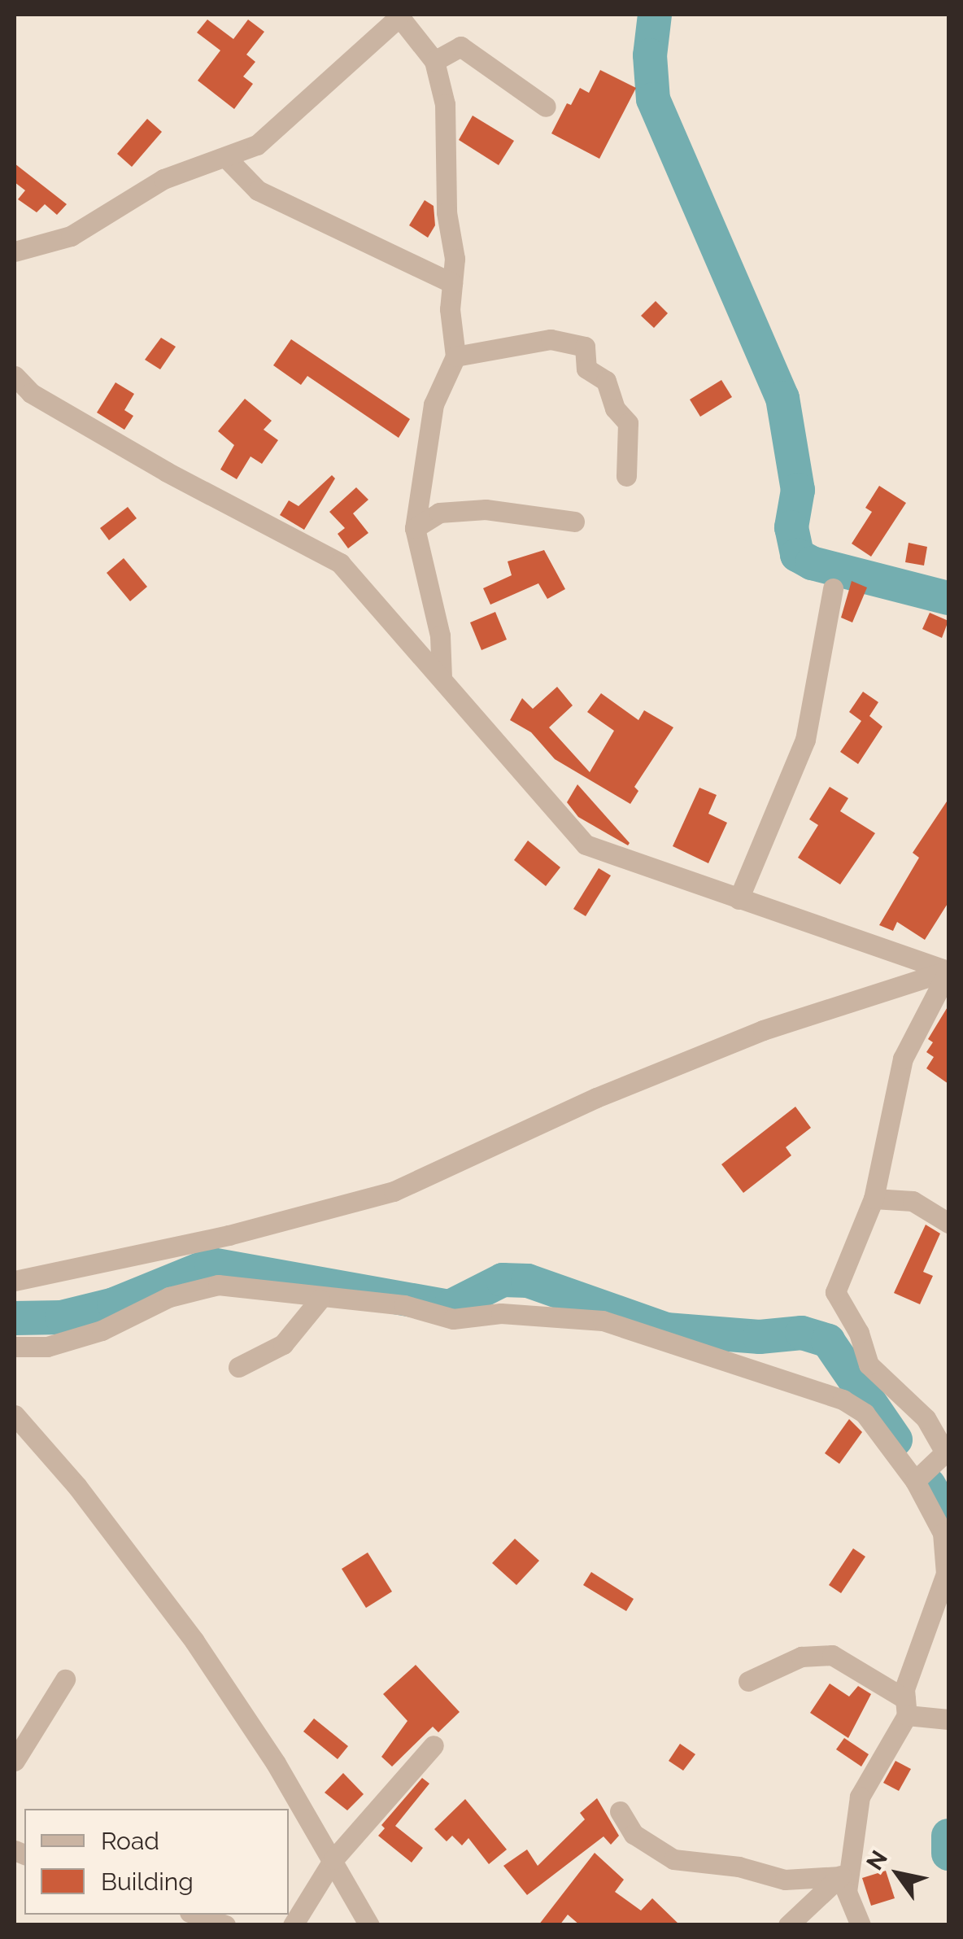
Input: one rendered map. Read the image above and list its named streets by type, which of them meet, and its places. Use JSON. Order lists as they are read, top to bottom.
{
  "legend": ["Road", "Building"],
  "north": "top left"
}
